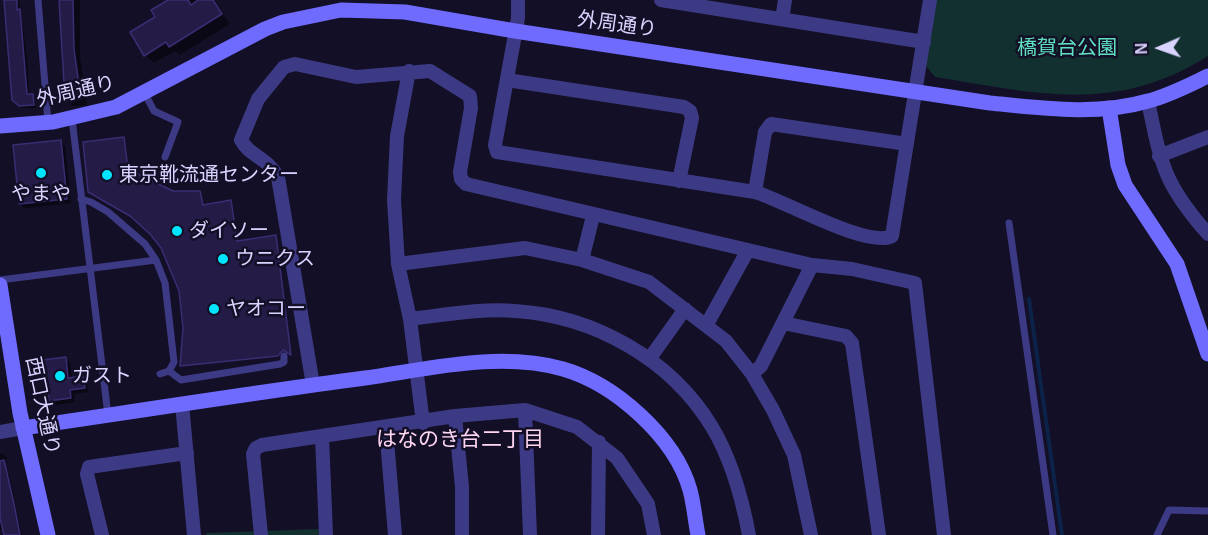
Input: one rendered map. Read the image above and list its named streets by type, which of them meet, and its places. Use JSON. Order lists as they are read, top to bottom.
{
  "streets": {
    "street": ["外周通り", "西口大通り"]
  },
  "districts": ["はなのき台二丁目"],
  "parks": ["橋賀台公園"],
  "places": [
    "やまや",
    "東京靴流通センター",
    "ダイソー",
    "ウニクス",
    "ヤオコー",
    "ガスト"
  ],
  "north": "left"
}
